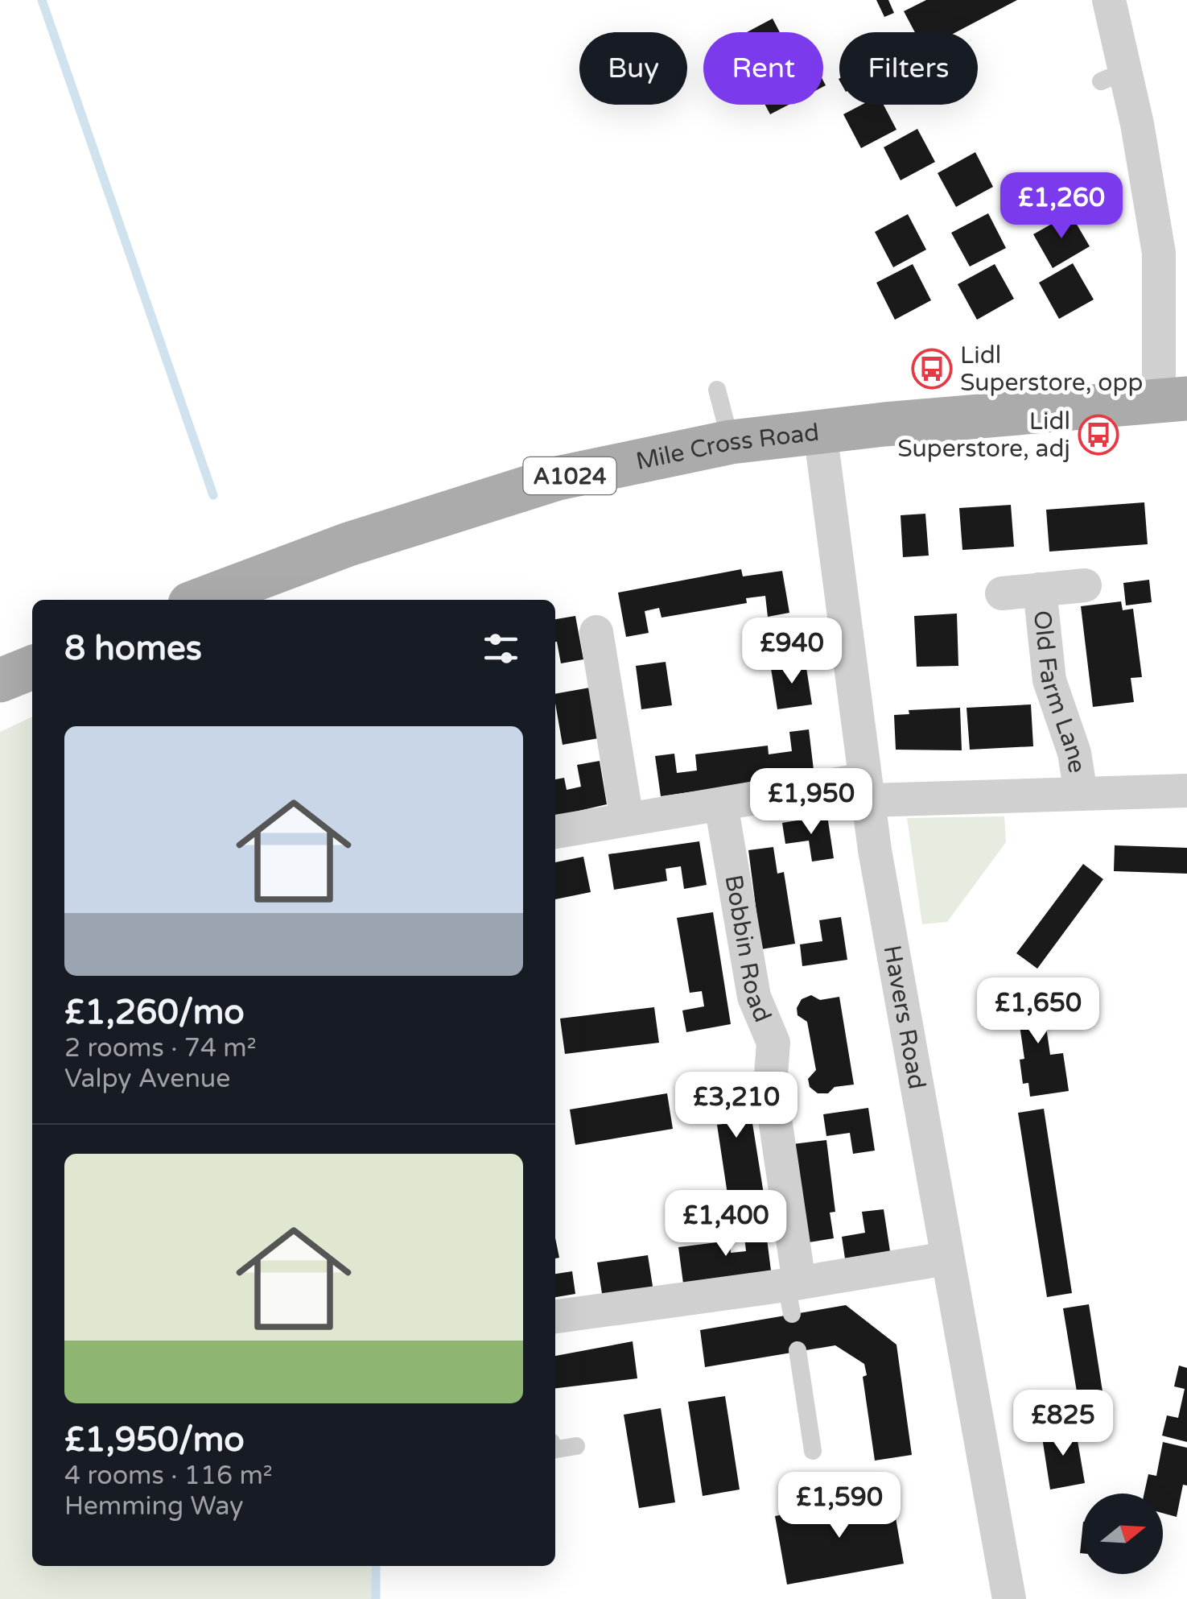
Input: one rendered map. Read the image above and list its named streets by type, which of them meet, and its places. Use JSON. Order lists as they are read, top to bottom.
{
  "streets": {
    "main road": ["Mile Cross Road", "A1024"],
    "street": ["Old Farm Lane", "Bobbin Road", "Havers Road"]
  },
  "crossings": [
    ["Mile Cross Road", "Havers Road"],
    ["Old Farm Lane", "Bobbin Road"],
    ["Old Farm Lane", "Havers Road"]
  ],
  "places": {
    "bus stop": ["Lidl Superstore, opp", "Lidl Superstore, adj"]
  },
  "north": "right",
  "page": {
    "chip": ["Buy", "Rent", "Filters"],
    "price": [
      "£1,260",
      "£940",
      "£1,950",
      "£1,650",
      "£3,210",
      "£1,400",
      "£825",
      "£1,590"
    ],
    "heading": "8 homes",
    "list": [
      {
        "name": "£1,260/mo",
        "note": "2 rooms · 74 m² · Valpy Avenue"
      },
      {
        "name": "£1,950/mo",
        "note": "4 rooms · 116 m² · Hemming Way"
      }
    ]
  }
}
